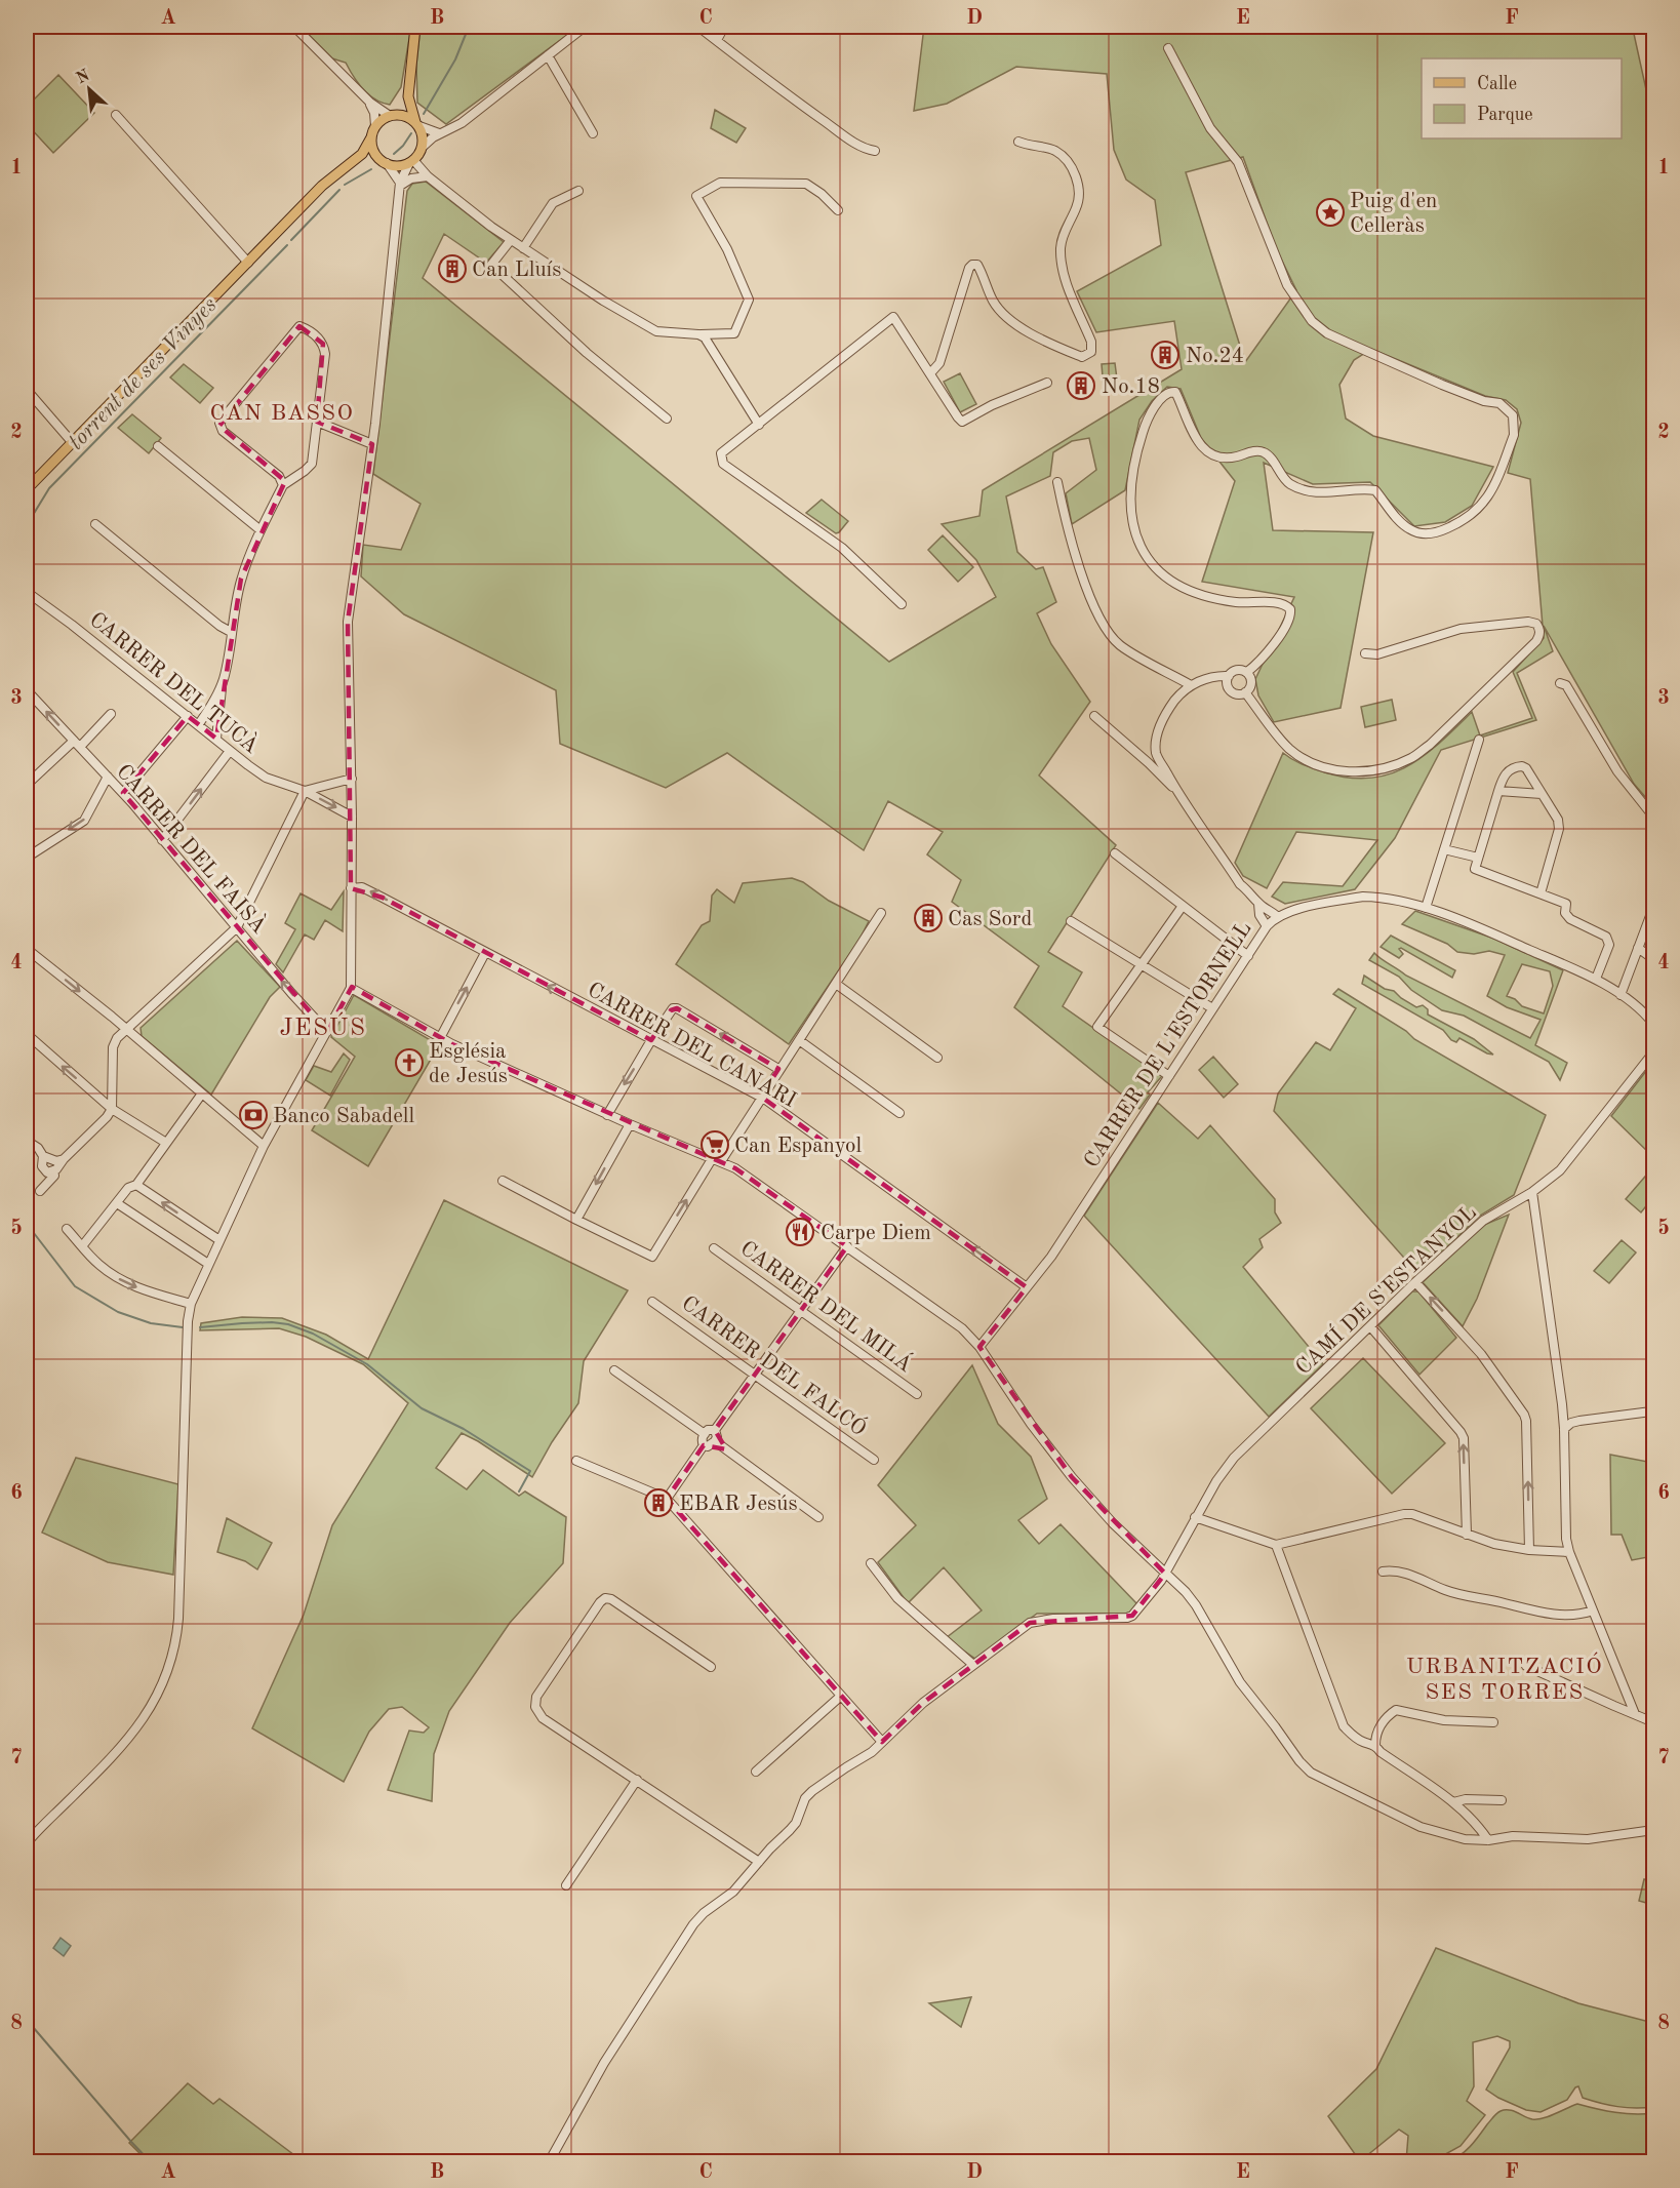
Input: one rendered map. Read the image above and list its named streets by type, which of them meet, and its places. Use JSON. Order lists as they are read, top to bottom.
{
  "streets": {
    "street": [
      "CARRER DEL TUCÀ",
      "CARRER DEL FAISÀ",
      "CARRER DEL CANARI",
      "CARRER DE L'ESTORNELL",
      "CAMÍ DE S'ESTANYOL",
      "CARRER DEL MILÁ",
      "CARRER DEL FALCÓ"
    ]
  },
  "crossings": [
    ["CARRER DEL CANARI", "CARRER DE L'ESTORNELL"]
  ],
  "one_way": ["CARRER DEL FAISÀ", "CARRER DEL CANARI"],
  "districts": ["CAN BASSO", "JESÚS", "URBANITZACIÓ SES TORRES"],
  "water": ["torrent de ses Vinyes"],
  "places": {
    "place": ["Puig d'en Celleràs"],
    "building": [
      "Can Lluís",
      "No.24",
      "No.18",
      "Cas Sord",
      "EBAR Jesús"
    ],
    "church": ["Església de Jesús"],
    "bank": ["Banco Sabadell"],
    "supermarket": ["Can Espanyol"],
    "restaurant": ["Carpe Diem"]
  },
  "legend": ["Calle", "Parque"],
  "north": "top left",
  "grid": {
    "columns": [
      "A",
      "B",
      "C",
      "D",
      "E",
      "F"
    ],
    "rows": [
      "1",
      "2",
      "3",
      "4",
      "5",
      "6",
      "7",
      "8"
    ]
  }
}
